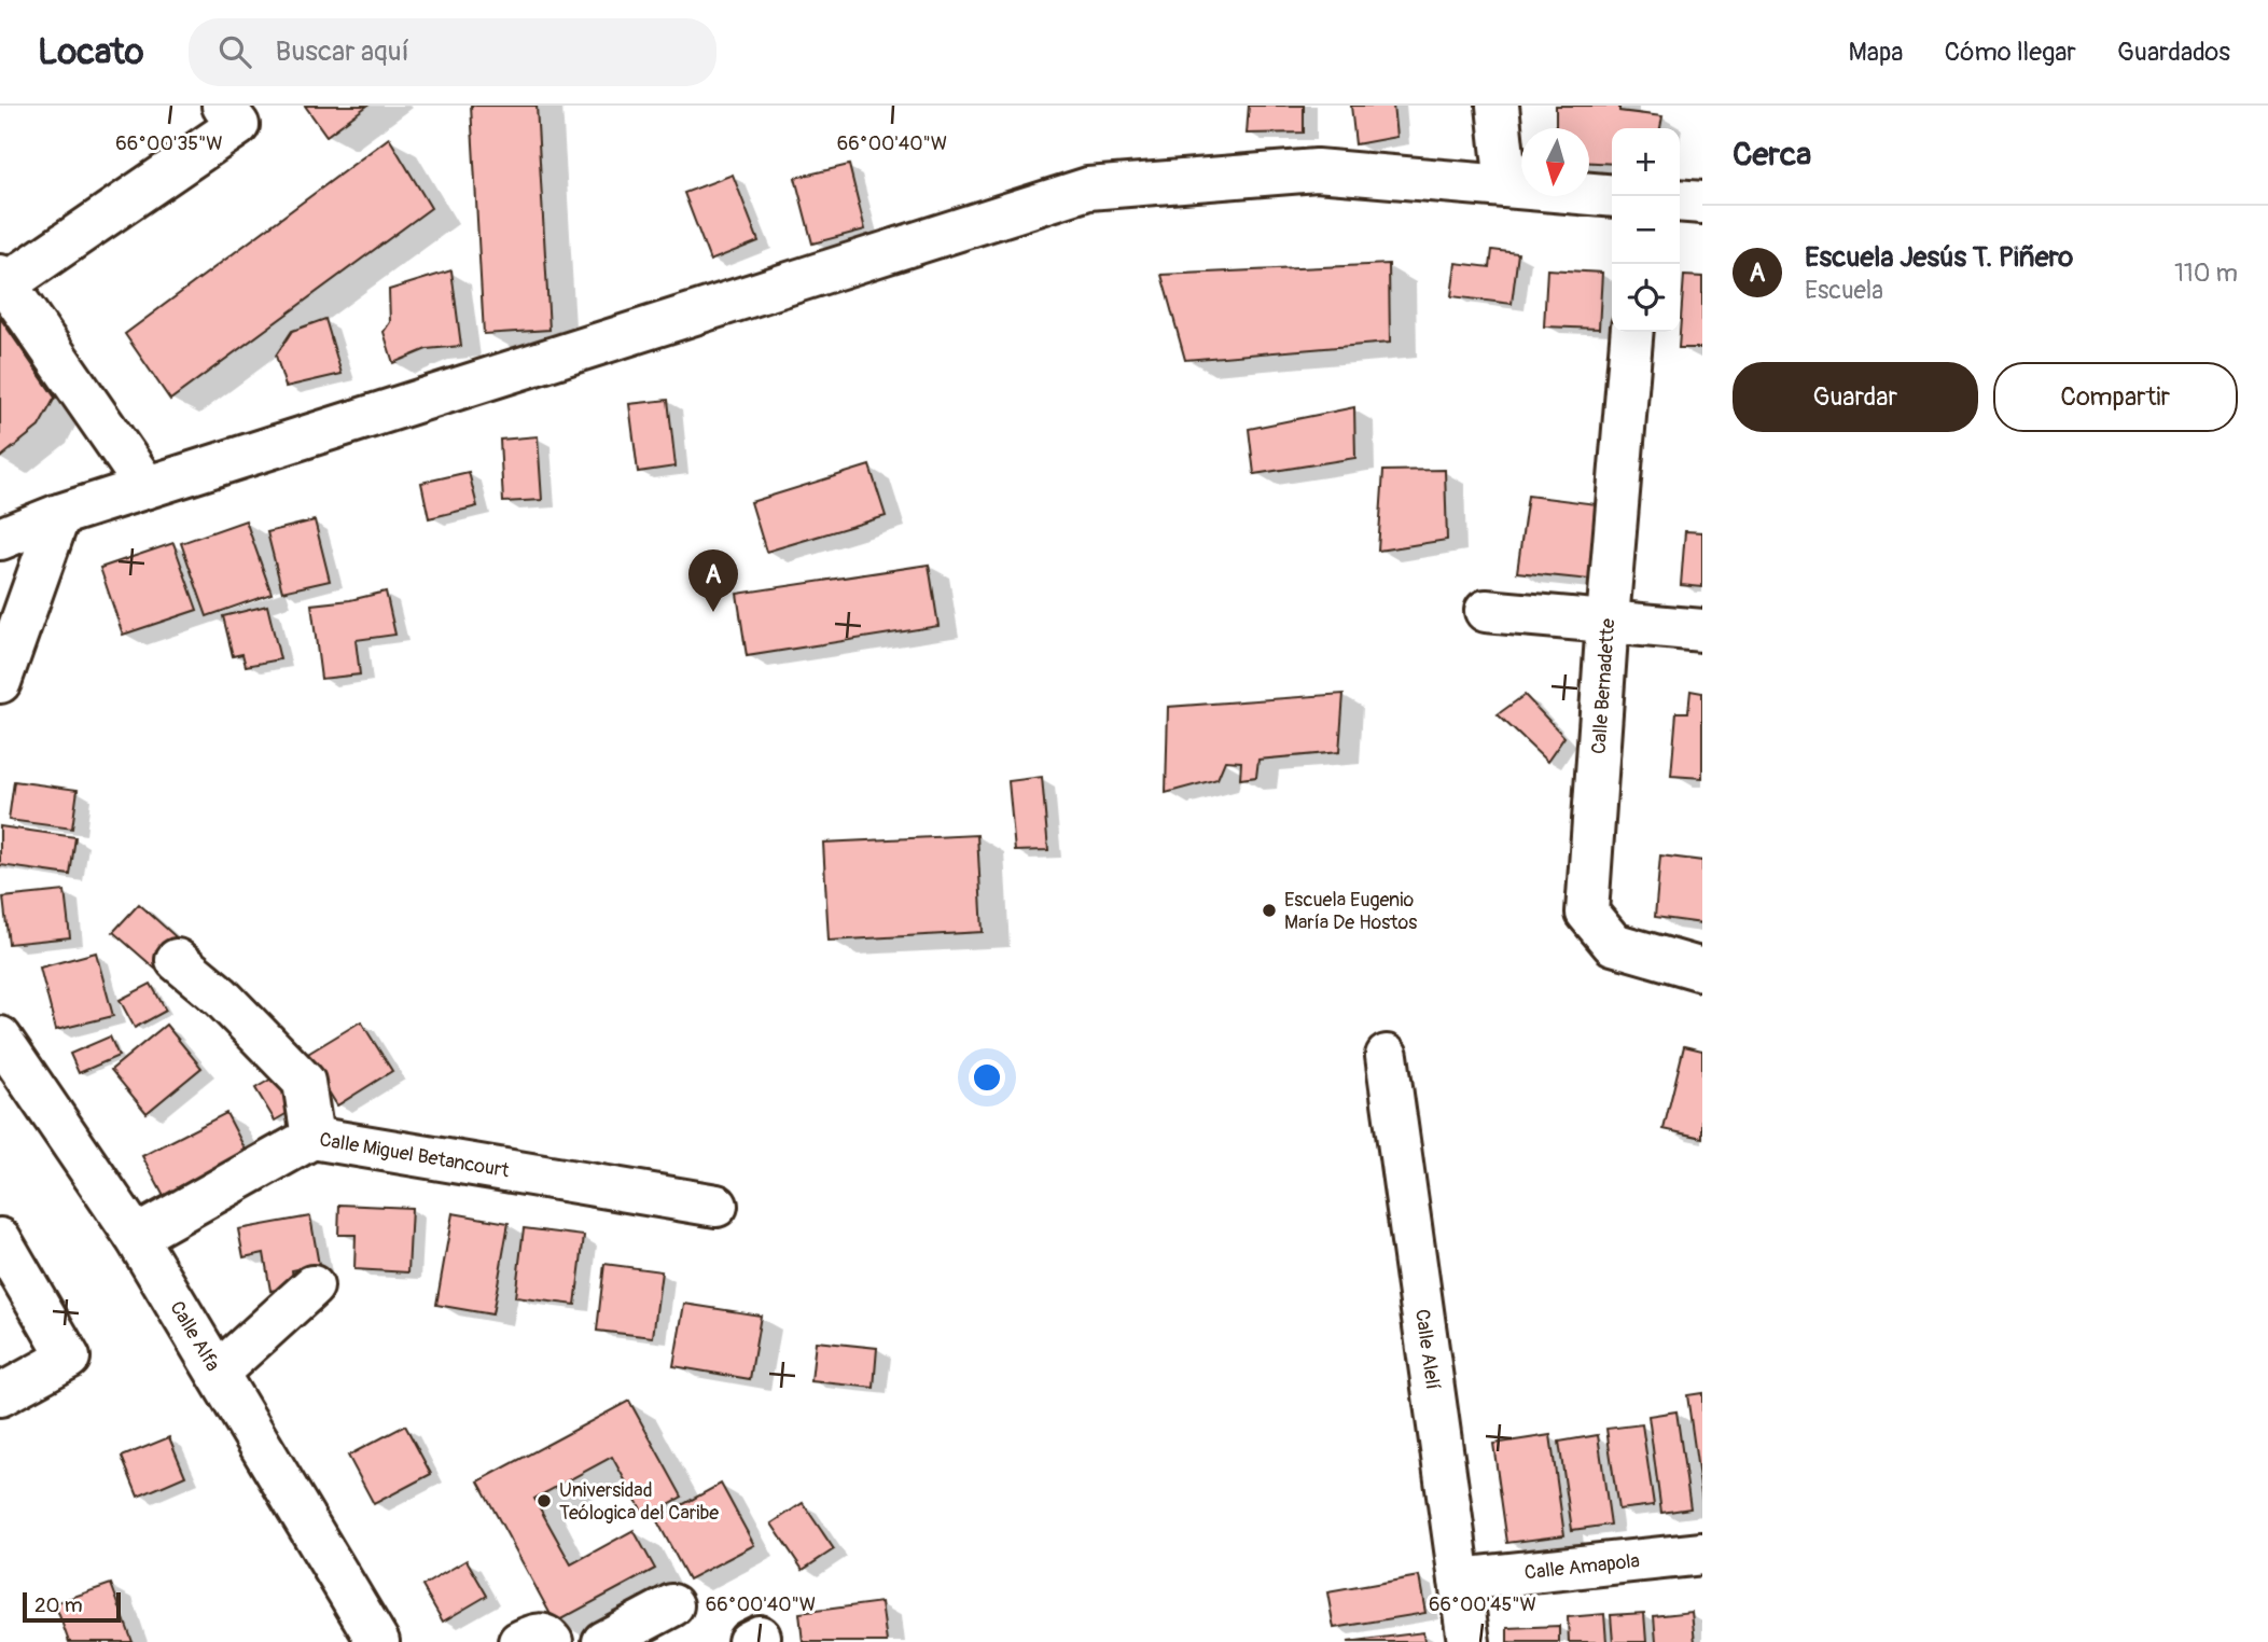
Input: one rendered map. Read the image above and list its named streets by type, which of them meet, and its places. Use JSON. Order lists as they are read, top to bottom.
{
  "streets": {
    "street": [
      "Calle Bernadette",
      "Calle Miguel Betancourt",
      "Calle Alfa",
      "Calle Alelí",
      "Calle Amapola"
    ]
  },
  "crossings": [
    ["Calle Miguel Betancourt", "Calle Alfa"],
    ["Calle Alelí", "Calle Amapola"]
  ],
  "places": ["Escuela Eugenio María De Hostos", "Universidad Teólogica del Caribe"],
  "scale_bar": "20 m",
  "north": "bottom",
  "page": {
    "header": "Locato",
    "search": "Buscar aquí",
    "nav": ["Mapa", "Cómo llegar", "Guardados"],
    "heading": "Cerca",
    "map_buttons": ["+", "−"],
    "list": [
      {
        "mark": "A",
        "name": "Escuela Jesús T. Piñero",
        "note": "Escuela",
        "value": "110 m"
      }
    ],
    "buttons": ["Guardar", "Compartir"],
    "pins": "A",
    "scale": "20 m"
  },
  "coordinates": ["66°00'35\"W", "66°00'40\"W", "66°00'45\"W"]
}
